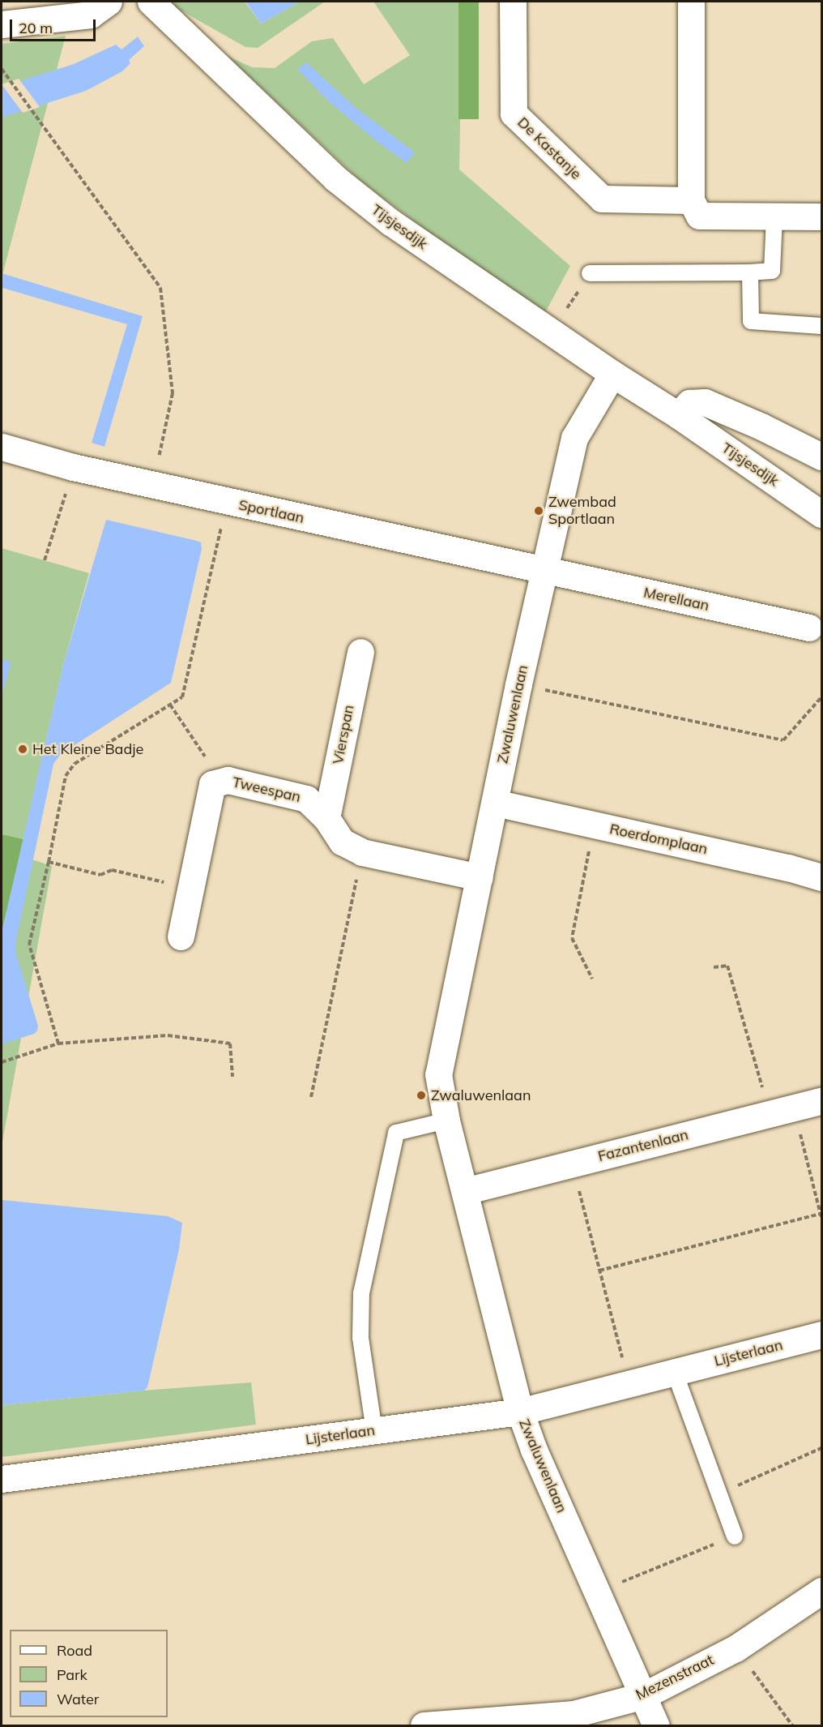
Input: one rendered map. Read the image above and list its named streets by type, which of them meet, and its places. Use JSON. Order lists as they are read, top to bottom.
{
  "streets": {
    "street": [
      "De Kastanje",
      "Tijsjesdijk",
      "Sportlaan",
      "Merellaan",
      "Zwaluwenlaan",
      "Vierspan",
      "Tweespan",
      "Roerdomplaan",
      "Fazantenlaan",
      "Lijsterlaan",
      "Mezenstraat"
    ]
  },
  "crossings": [
    ["Tijsjesdijk", "Zwaluwenlaan"],
    ["Sportlaan", "Merellaan"],
    ["Sportlaan", "Zwaluwenlaan"],
    ["Merellaan", "Zwaluwenlaan"],
    ["Zwaluwenlaan", "Tweespan"],
    ["Zwaluwenlaan", "Roerdomplaan"],
    ["Zwaluwenlaan", "Fazantenlaan"],
    ["Zwaluwenlaan", "Lijsterlaan"],
    ["Zwaluwenlaan", "Mezenstraat"],
    ["Vierspan", "Tweespan"]
  ],
  "places": ["Zwembad Sportlaan", "Het Kleine Badje", "Zwaluwenlaan"],
  "legend": ["Road", "Park", "Water"],
  "scale_bar": "20 m"
}
